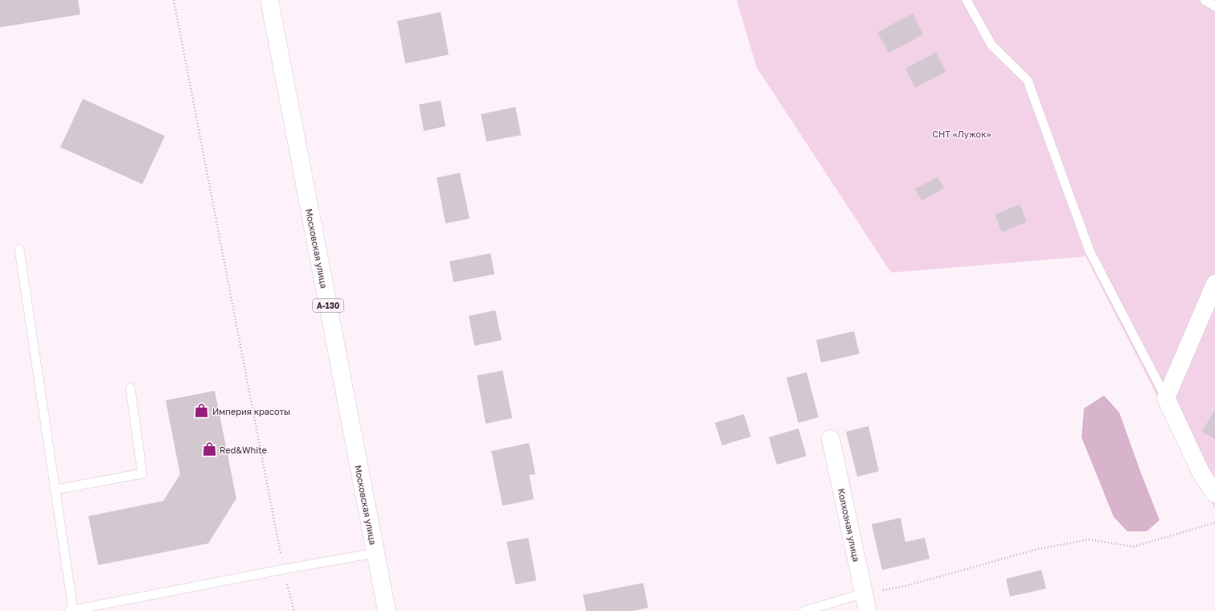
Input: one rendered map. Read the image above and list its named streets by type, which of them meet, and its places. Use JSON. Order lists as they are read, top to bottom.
{
  "streets": {
    "main road": ["Московская улица", "А-130", "Колхозная улица"]
  },
  "parks": ["СНТ «Лужок»"],
  "places": {
    "shop": ["Империя красоты", "Red&White"]
  }
}
